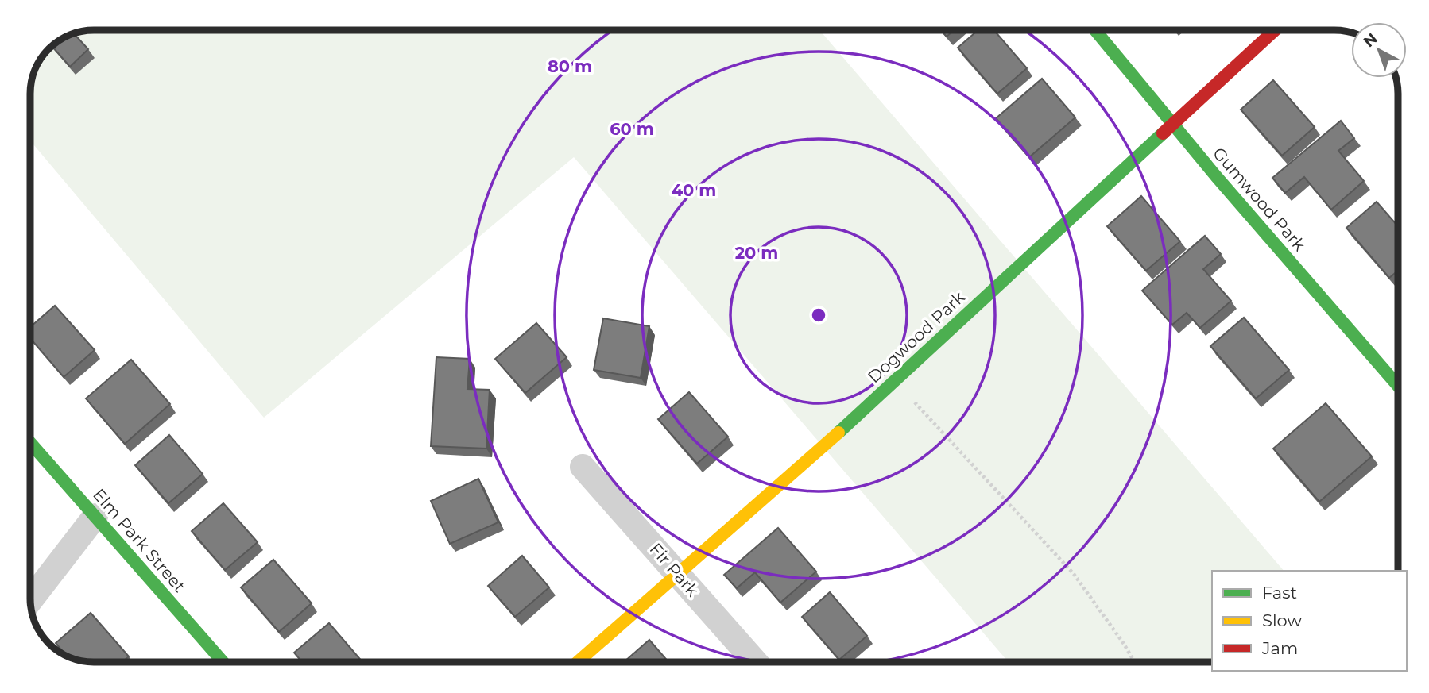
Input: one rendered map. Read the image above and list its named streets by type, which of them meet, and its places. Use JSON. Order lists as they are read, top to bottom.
{
  "streets": {
    "street": [
      "Gumwood Park",
      "Dogwood Park",
      "Elm Park Street",
      "Fir Park"
    ]
  },
  "crossings": [
    ["Gumwood Park", "Dogwood Park"],
    ["Dogwood Park", "Fir Park"]
  ],
  "legend": ["Fast", "Slow", "Jam"],
  "north": "top left",
  "rings": [
    "80 m",
    "60 m",
    "40 m",
    "20 m"
  ]
}
